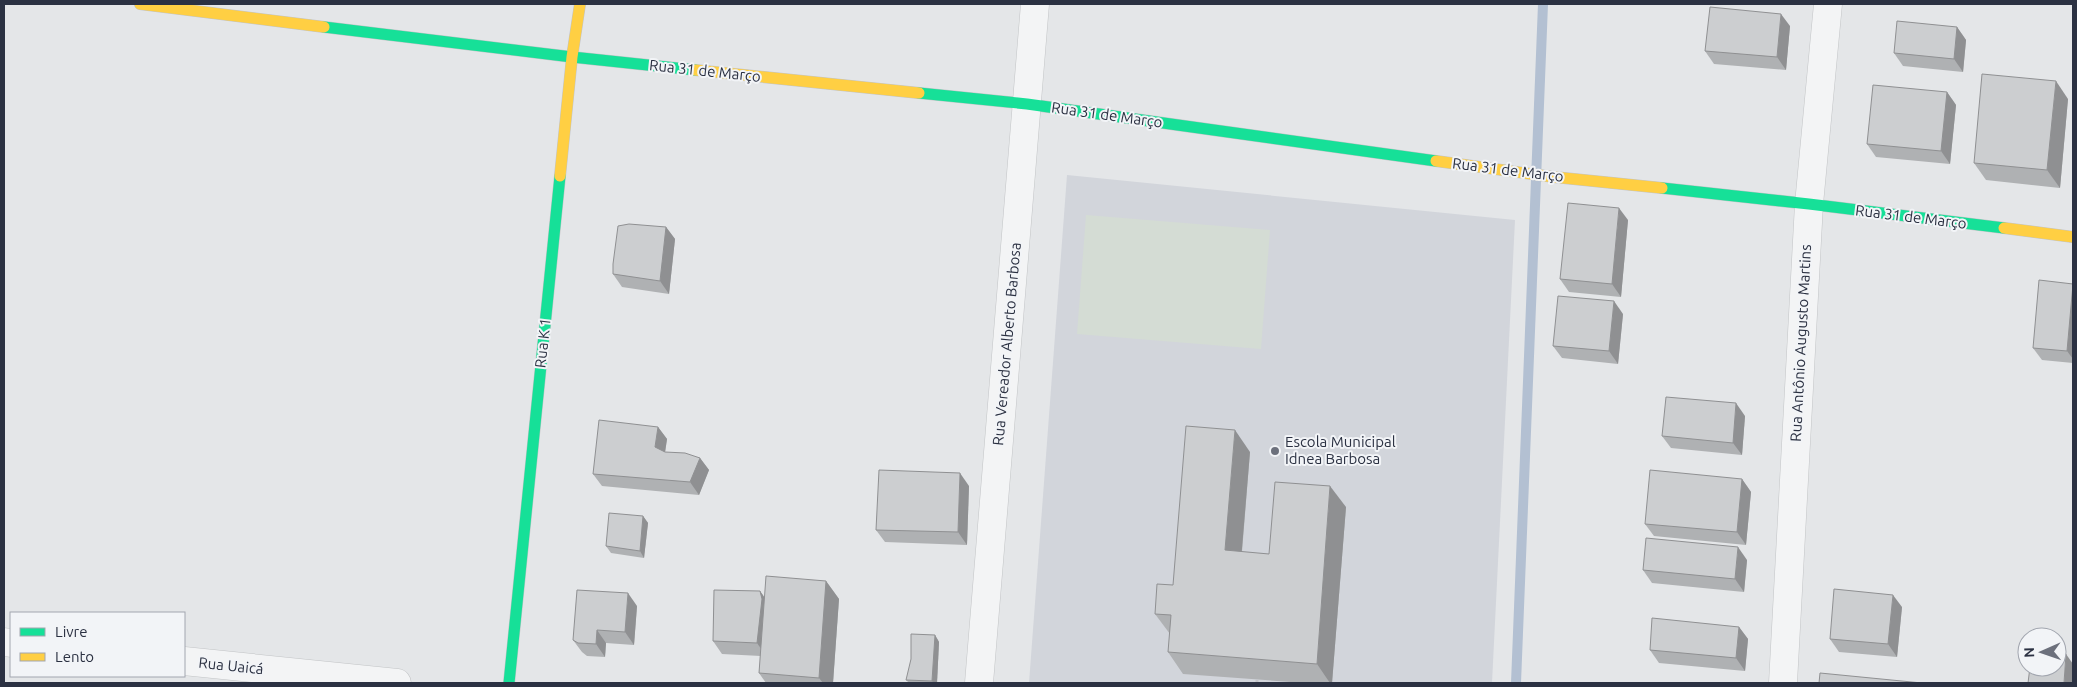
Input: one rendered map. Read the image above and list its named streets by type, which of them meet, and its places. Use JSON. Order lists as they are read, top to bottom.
{
  "streets": {
    "street": [
      "Rua 31 de Março",
      "Rua K 1",
      "Rua Antônio Augusto Martins",
      "Rua Vereador Alberto Barbosa",
      "Rua Uaicá"
    ]
  },
  "crossings": [
    ["Rua 31 de Março", "Rua K 1"],
    ["Rua 31 de Março", "Rua Antônio Augusto Martins"],
    ["Rua 31 de Março", "Rua Vereador Alberto Barbosa"]
  ],
  "places": ["Escola Municipal Idnea Barbosa"],
  "legend": ["Livre", "Lento"],
  "north": "left"
}
